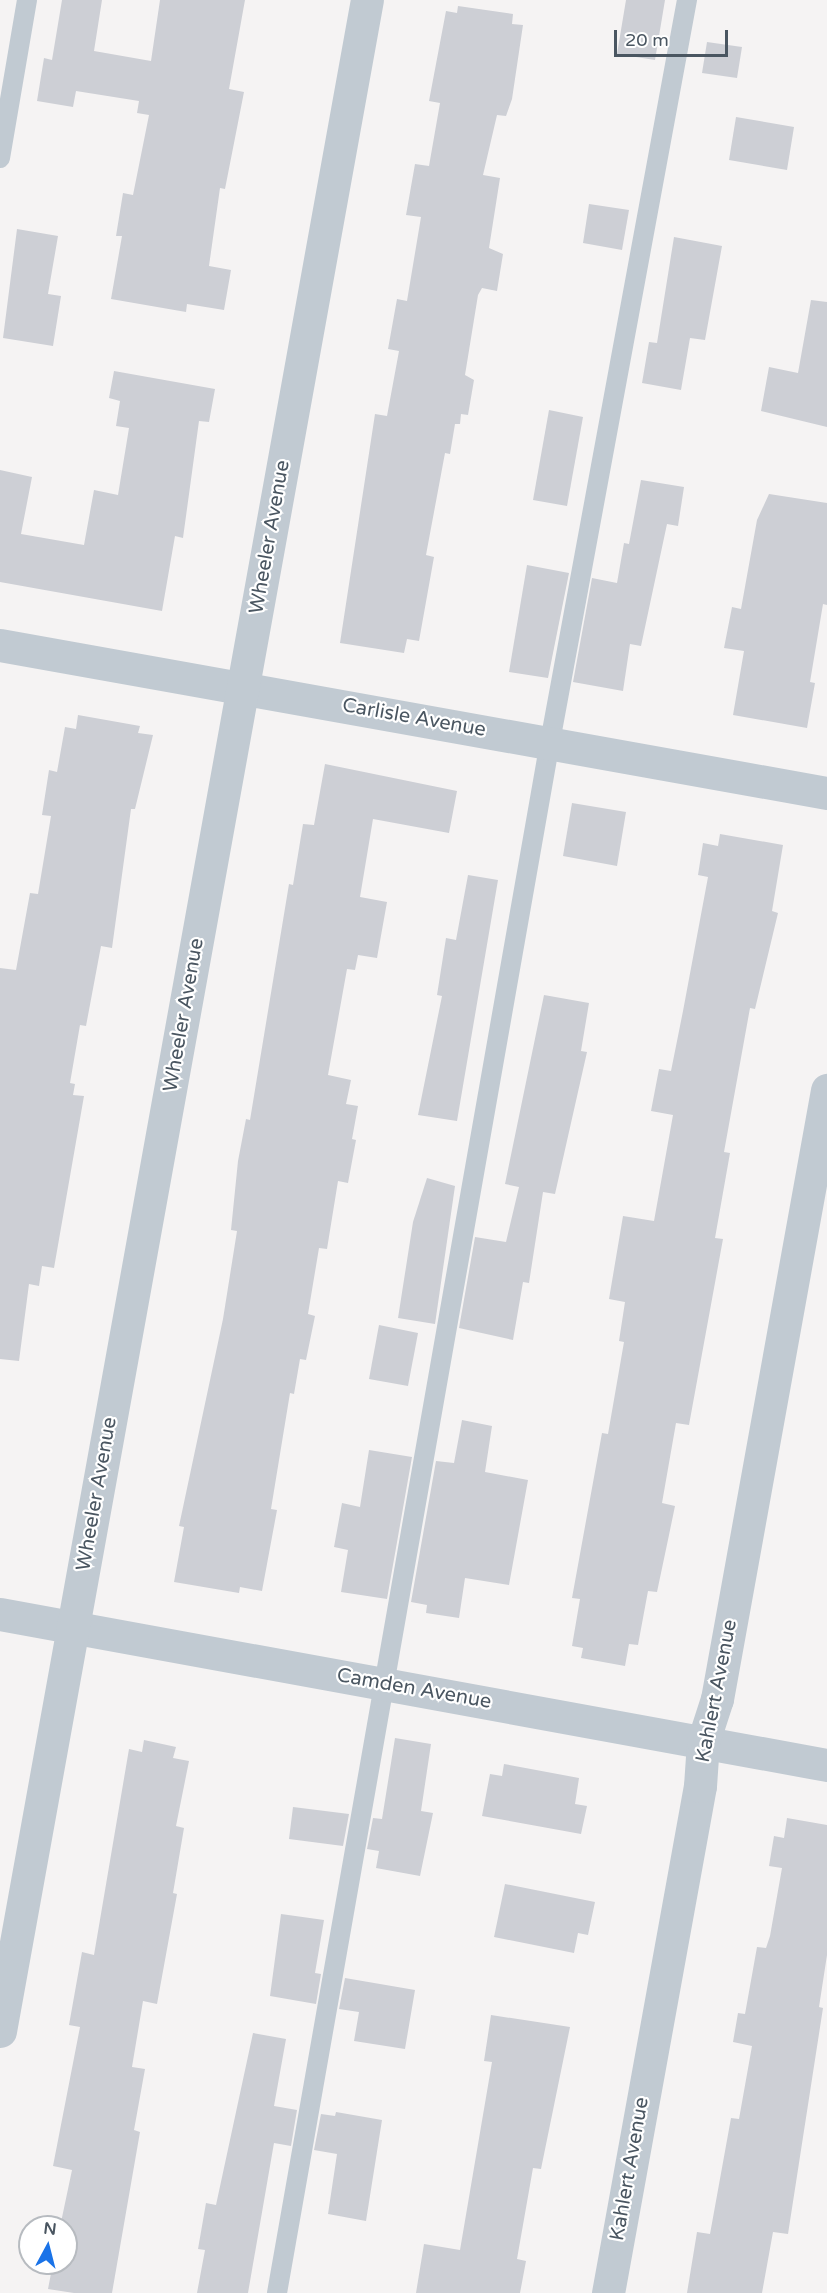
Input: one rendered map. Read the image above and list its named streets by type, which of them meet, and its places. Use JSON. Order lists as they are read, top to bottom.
{
  "streets": {
    "street": [
      "Wheeler Avenue",
      "Carlisle Avenue",
      "Camden Avenue",
      "Kahlert Avenue"
    ]
  },
  "crossings": [
    ["Wheeler Avenue", "Carlisle Avenue"],
    ["Wheeler Avenue", "Camden Avenue"],
    ["Camden Avenue", "Kahlert Avenue"]
  ],
  "scale_bar": "20 m",
  "north": "top"
}
